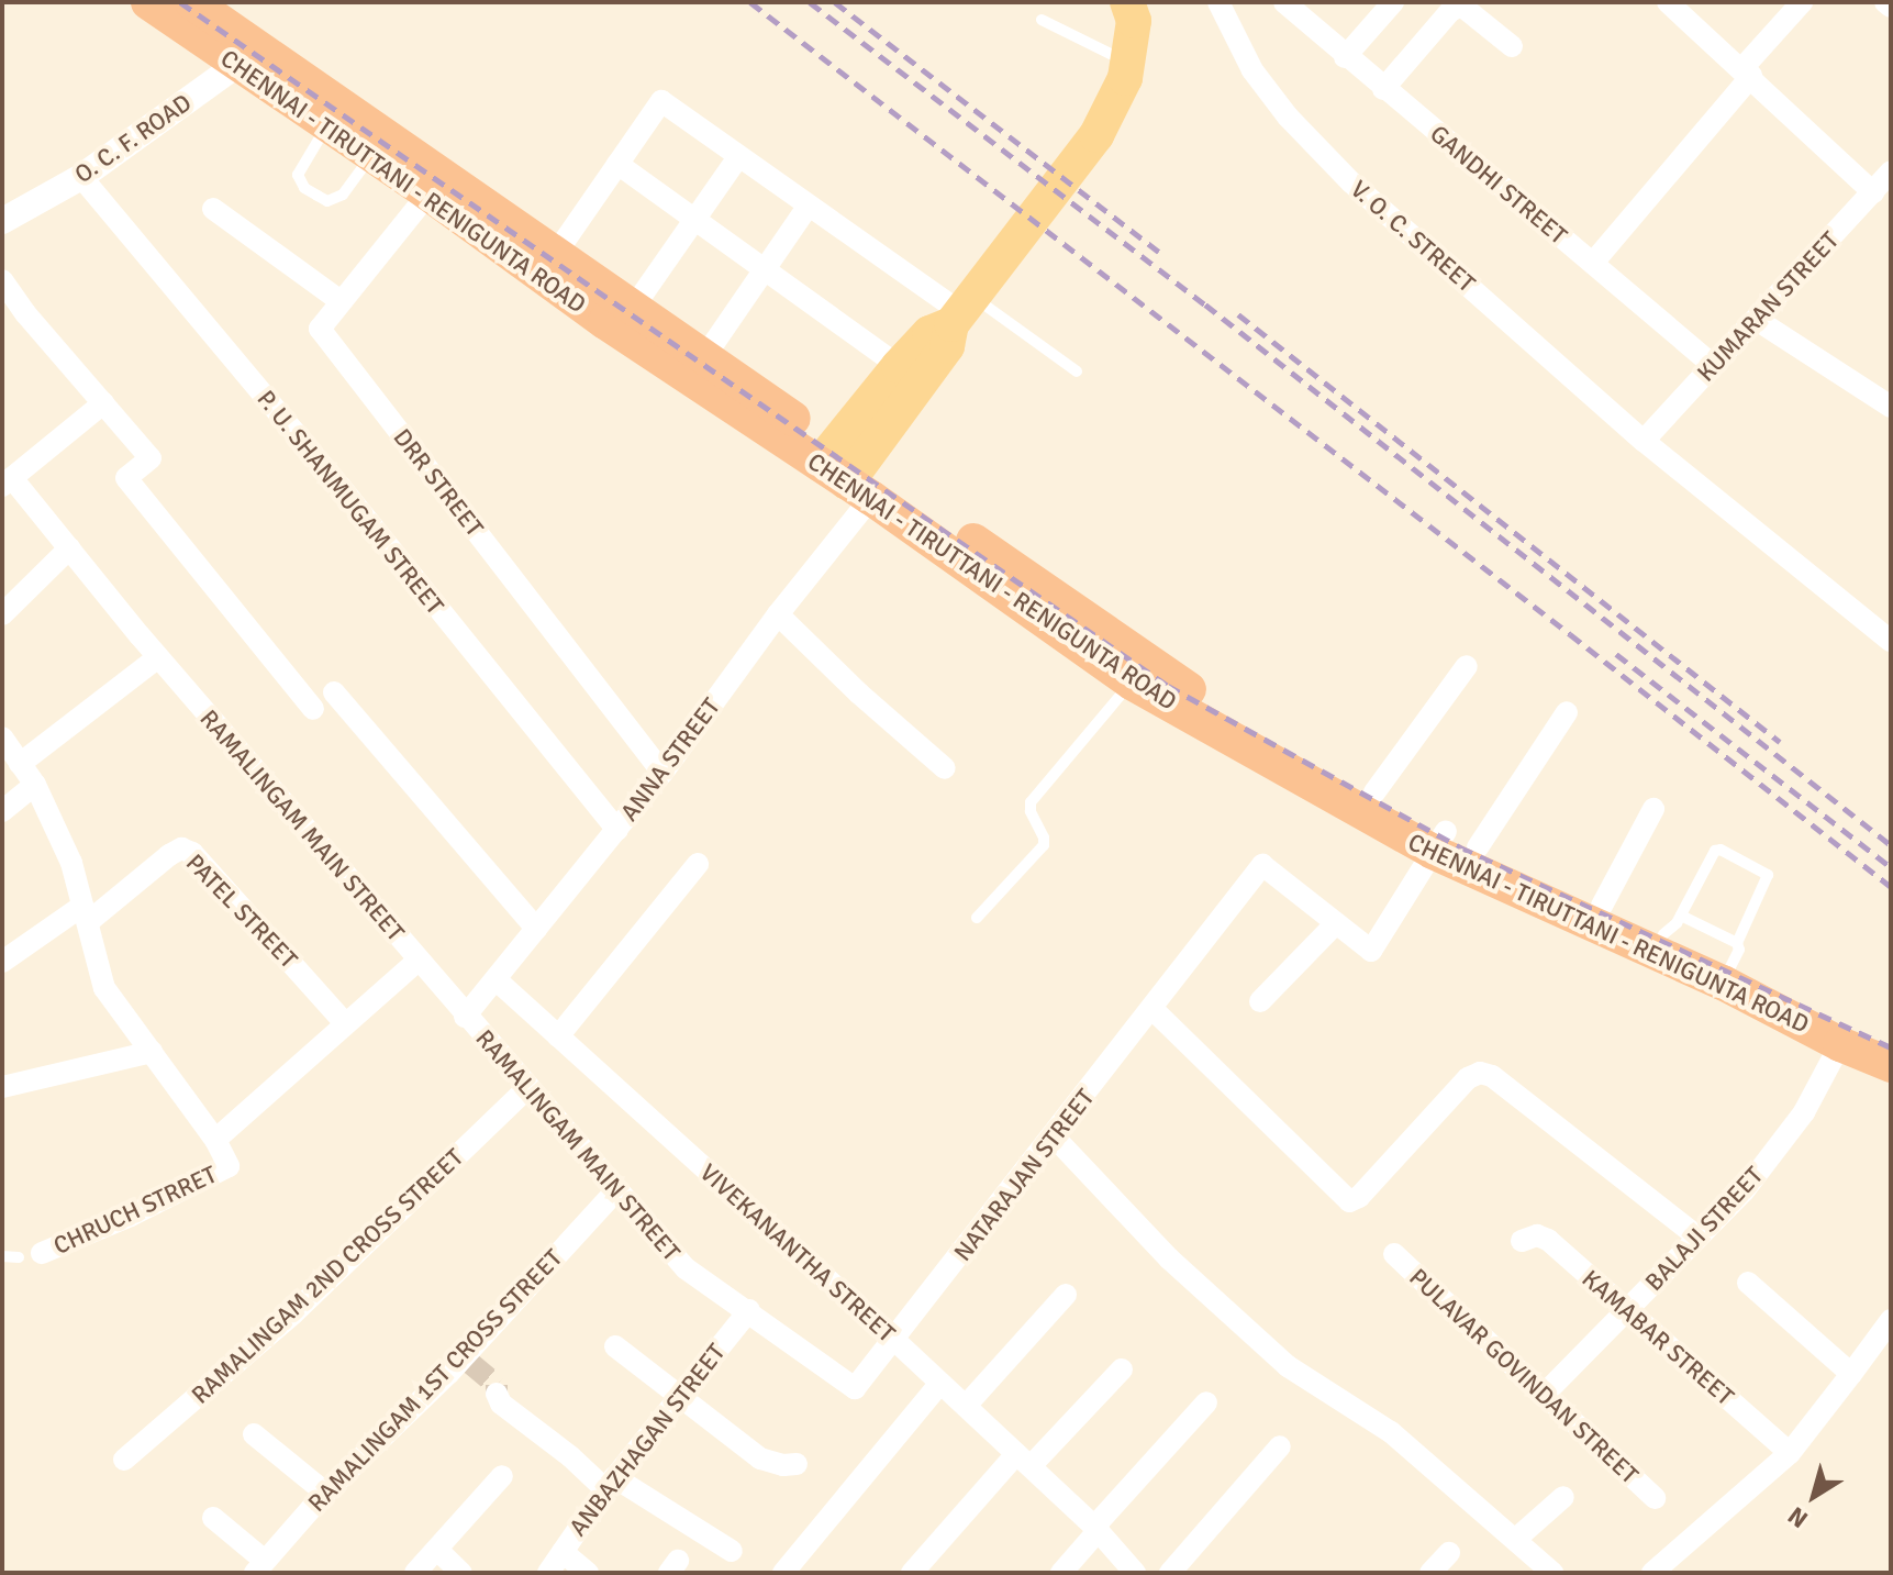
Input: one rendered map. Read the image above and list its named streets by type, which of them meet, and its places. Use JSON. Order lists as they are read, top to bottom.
{
  "streets": {
    "highway": ["CHENNAI - TIRUTTANI - RENIGUNTA ROAD"],
    "street": [
      "O. C. F. ROAD",
      "GANDHI STREET",
      "V. O. C. STREET",
      "KUMARAN STREET",
      "DRR STREET",
      "P. U. SHANMUGAM STREET",
      "ANNA STREET",
      "RAMALINGAM MAIN STREET",
      "PATEL STREET",
      "NATARAJAN STREET",
      "CHRUCH STRRET",
      "BALAJI STREET",
      "VIVEKANANTHA STREET",
      "RAMALINGAM 2ND CROSS STREET",
      "KAMABAR STREET",
      "PULAVAR GOVINDAN STREET",
      "RAMALINGAM 1ST CROSS STREET",
      "ANBAZHAGAN STREET"
    ]
  },
  "crossings": [
    ["O. C. F. ROAD", "CHENNAI - TIRUTTANI - RENIGUNTA ROAD"],
    ["O. C. F. ROAD", "P. U. SHANMUGAM STREET"],
    ["CHENNAI - TIRUTTANI - RENIGUNTA ROAD", "DRR STREET"],
    ["CHENNAI - TIRUTTANI - RENIGUNTA ROAD", "ANNA STREET"],
    ["CHENNAI - TIRUTTANI - RENIGUNTA ROAD", "BALAJI STREET"],
    ["GANDHI STREET", "KUMARAN STREET"],
    ["V. O. C. STREET", "KUMARAN STREET"],
    ["DRR STREET", "ANNA STREET"],
    ["P. U. SHANMUGAM STREET", "ANNA STREET"],
    ["ANNA STREET", "RAMALINGAM MAIN STREET"],
    ["ANNA STREET", "VIVEKANANTHA STREET"],
    ["RAMALINGAM MAIN STREET", "NATARAJAN STREET"],
    ["RAMALINGAM MAIN STREET", "VIVEKANANTHA STREET"],
    ["RAMALINGAM MAIN STREET", "RAMALINGAM 2ND CROSS STREET"],
    ["RAMALINGAM MAIN STREET", "RAMALINGAM 1ST CROSS STREET"],
    ["RAMALINGAM MAIN STREET", "ANBAZHAGAN STREET"],
    ["NATARAJAN STREET", "VIVEKANANTHA STREET"],
    ["BALAJI STREET", "KAMABAR STREET"],
    ["BALAJI STREET", "PULAVAR GOVINDAN STREET"]
  ],
  "north": "bottom left"
}
